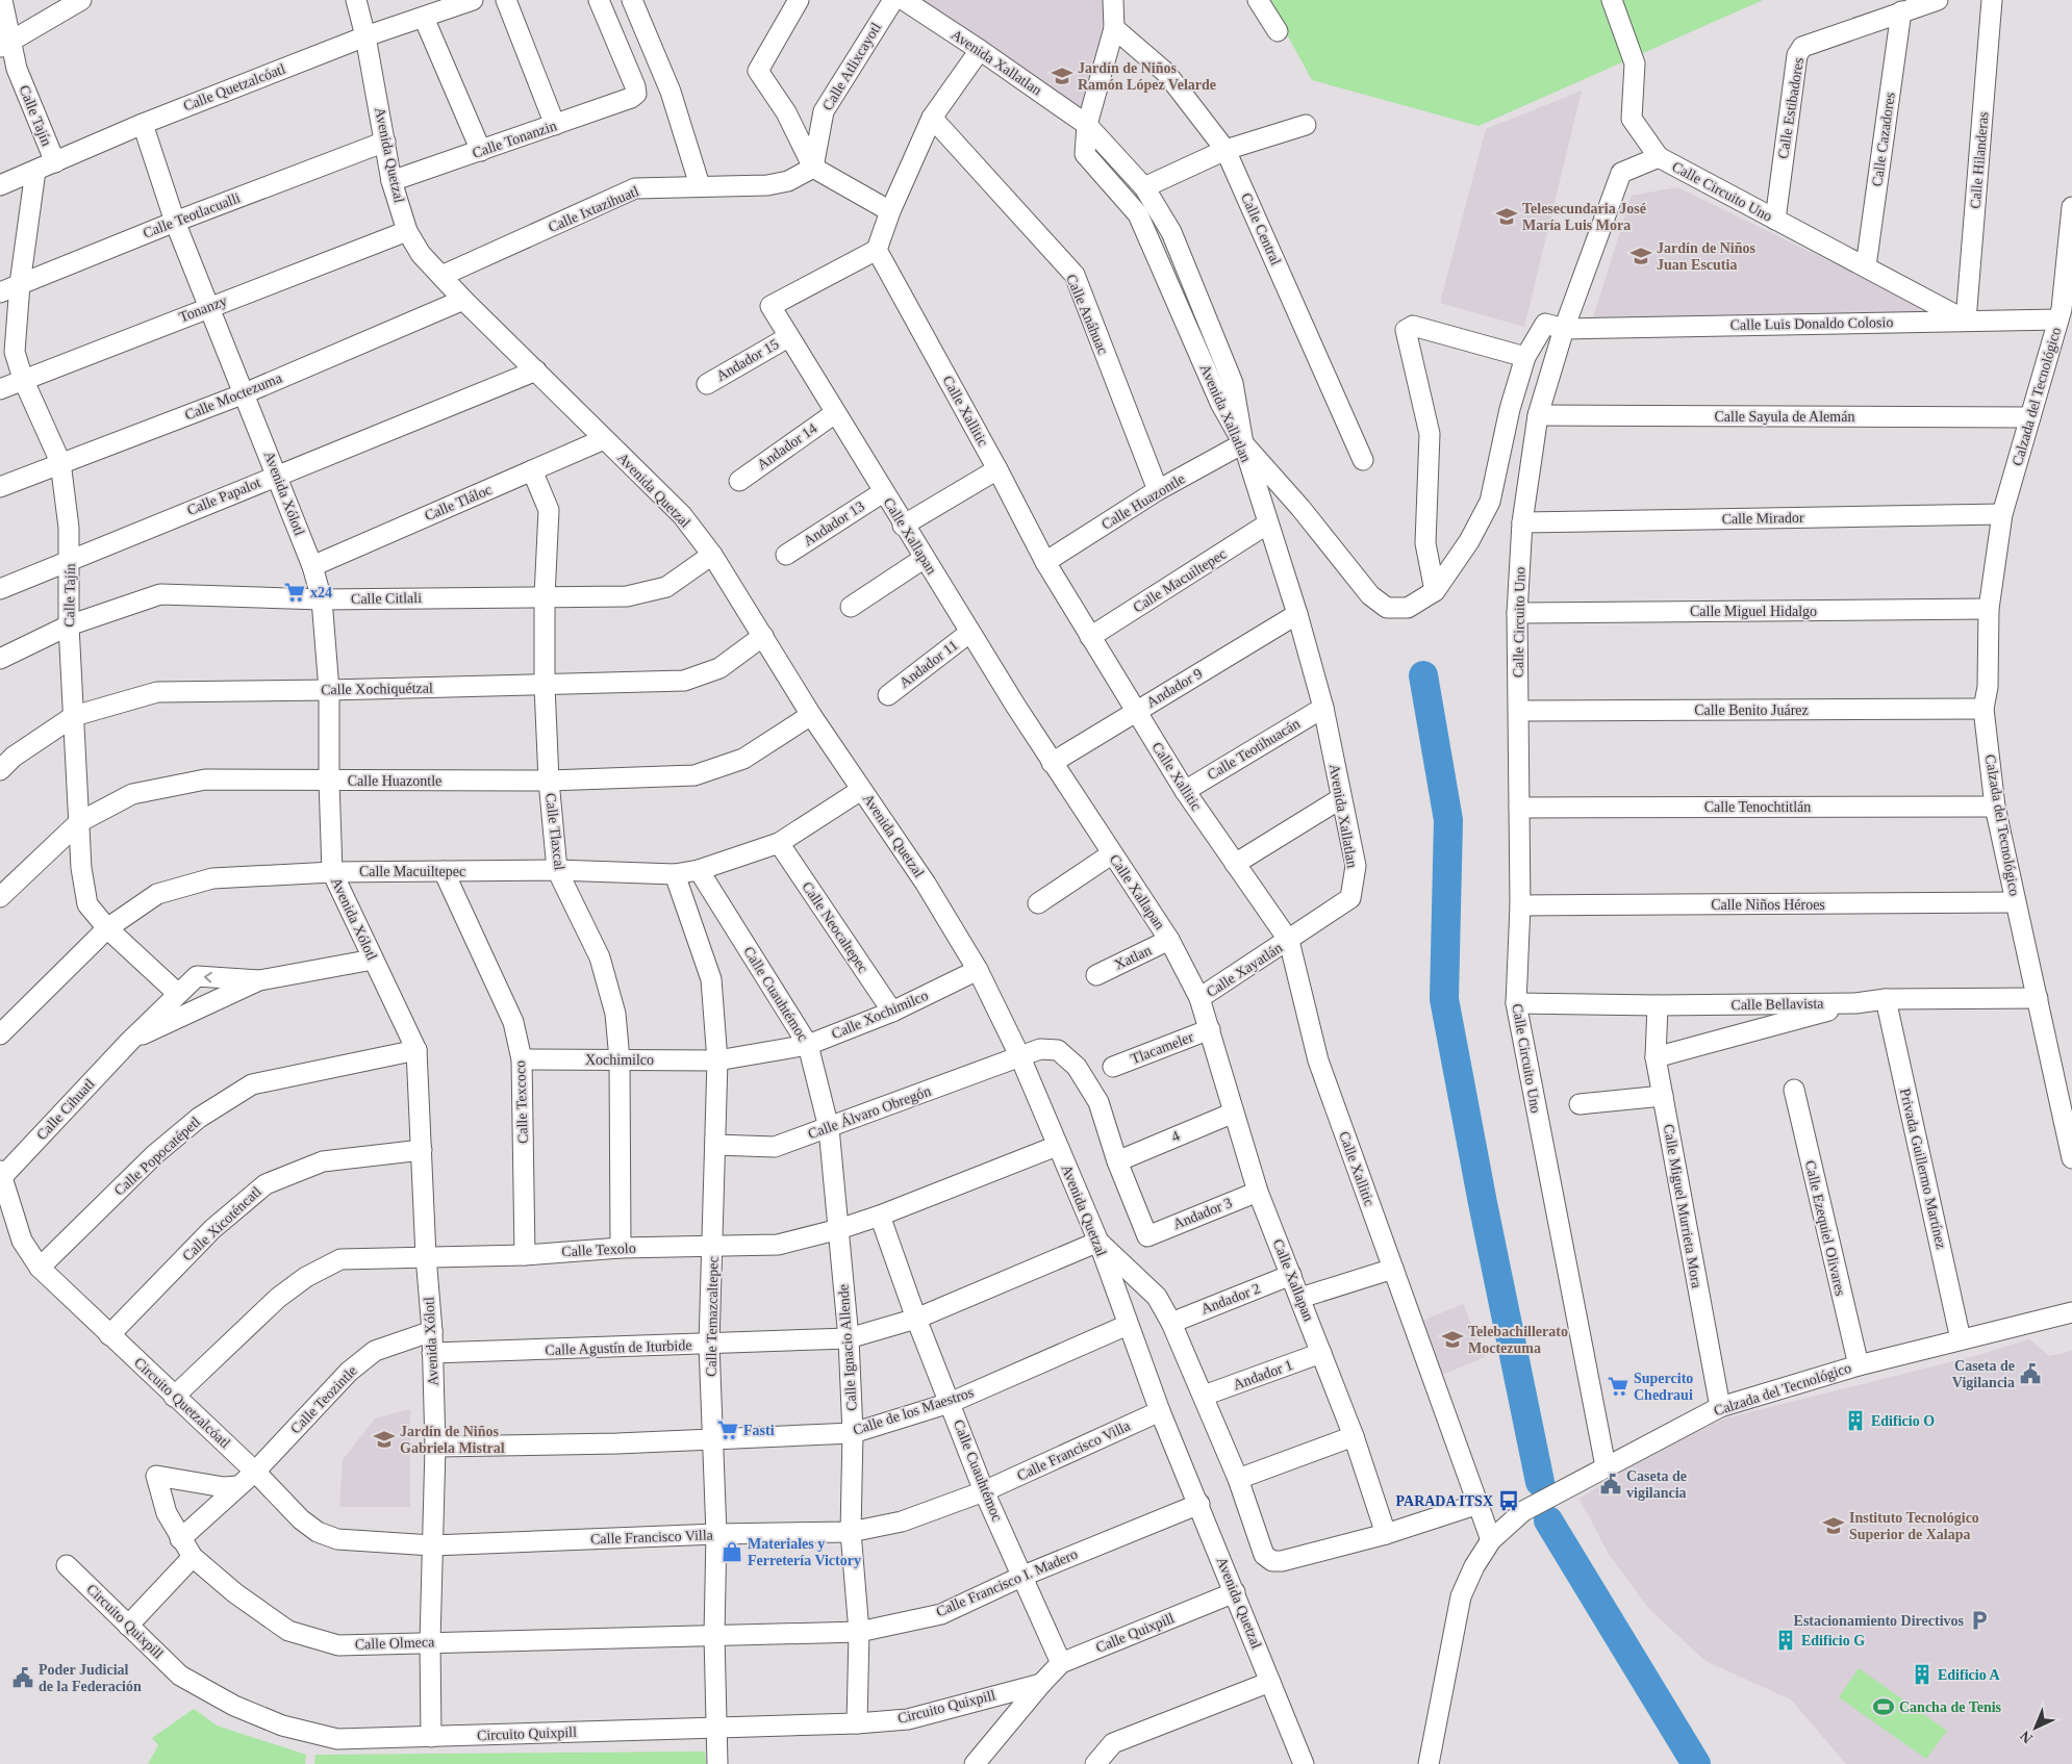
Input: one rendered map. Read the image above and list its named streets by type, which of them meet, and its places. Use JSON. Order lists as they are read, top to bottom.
{
  "streets": {
    "street": [
      "Avenida Xallatlan",
      "Calle Atlixcayotl",
      "Calle Quetzalcóatl",
      "Calle Estibadores",
      "Calle Tajín",
      "Calle Tonanzin",
      "Calle Cazadores",
      "Avenida Quetzal",
      "Calle Hilanderas",
      "Calle Circuito Uno",
      "Calle Ixtazihuatl",
      "Calle Teotlacualli",
      "Calle Central",
      "Tonanzy",
      "Calle Anáhuac",
      "Calle Luis Donaldo Colosio",
      "Andador 15",
      "Calle Moctezuma",
      "Calzada del Tecnológico",
      "Calle Xallitic",
      "Calle Sayula de Alemán",
      "Andador 14",
      "Avenida Xólotl",
      "Calle Papalot",
      "Calle Huazontle",
      "Calle Tláloc",
      "Calle Mirador",
      "Andador 13",
      "Calle Xallapan",
      "Calle Macuiltepec",
      "Calle Citlali",
      "Calle Miguel Hidalgo",
      "Andador 11",
      "Andador 9",
      "Calle Xochiquétzal",
      "Calle Benito Juárez",
      "Calle Teotihuacán",
      "Calle Tenochtitlán",
      "Calle Tlaxcal",
      "Calle Niños Héroes",
      "Calle Neocaltepec",
      "Xatlan",
      "Calle Xayatlán",
      "Calle Cuauhtémoc",
      "Calle Bellavista",
      "Calle Xochimilco",
      "Tlacameler",
      "Xochimilco",
      "Calle Texcoco",
      "Calle Cihuatl",
      "Calle Álvaro Obregón",
      "4",
      "Calle Popocatépetl",
      "Privada Guillermo Martínez",
      "Calle Miguel Murrieta Mora",
      "Andador 3",
      "Calle Xicoténcatl",
      "Calle Ezequiel Olivares",
      "Calle Texolo",
      "Andador 2",
      "Calle Temazcaltepec",
      "Calle Agustín de Iturbide",
      "Calle Ignacio Allende",
      "Andador 1",
      "Calle Teozintle",
      "Circuito Quetzalcóatl",
      "Calle de los Maestros",
      "Calle Francisco Villa",
      "Calle Francisco I. Madero",
      "Circuito Quixpill",
      "Calle Quixpill",
      "Calle Olmeca"
    ]
  },
  "crossings": [
    ["Avenida Xallatlan", "Calle Xallitic"],
    ["Avenida Xallatlan", "Calle Huazontle"],
    ["Avenida Xallatlan", "Calle Macuiltepec"],
    ["Avenida Xallatlan", "Andador 9"],
    ["Avenida Xallatlan", "Calle Teotihuacán"],
    ["Avenida Xallatlan", "Calle Xayatlán"],
    ["Calle Atlixcayotl", "Calle Ixtazihuatl"],
    ["Calle Quetzalcóatl", "Calle Tajín"],
    ["Calle Quetzalcóatl", "Avenida Quetzal"],
    ["Calle Quetzalcóatl", "Avenida Xólotl"],
    ["Calle Estibadores", "Calle Cazadores"],
    ["Calle Estibadores", "Calle Circuito Uno"],
    ["Calle Tajín", "Calle Teotlacualli"],
    ["Calle Tajín", "Tonanzy"],
    ["Calle Tajín", "Calle Moctezuma"],
    ["Calle Tajín", "Calle Papalot"],
    ["Calle Tajín", "Calle Huazontle"],
    ["Calle Tajín", "Calle Macuiltepec"],
    ["Calle Tajín", "Calle Citlali"],
    ["Calle Tajín", "Calle Xochiquétzal"],
    ["Calle Tajín", "Calle Cihuatl"],
    ["Calle Tonanzin", "Avenida Quetzal"],
    ["Calle Cazadores", "Calle Circuito Uno"],
    ["Avenida Quetzal", "Calle Ixtazihuatl"],
    ["Avenida Quetzal", "Calle Teotlacualli"],
    ["Avenida Quetzal", "Tonanzy"],
    ["Avenida Quetzal", "Calle Moctezuma"],
    ["Avenida Quetzal", "Calle Papalot"],
    ["Avenida Quetzal", "Calle Huazontle"],
    ["Avenida Quetzal", "Calle Tláloc"],
    ["Avenida Quetzal", "Calle Macuiltepec"],
    ["Avenida Quetzal", "Calle Citlali"],
    ["Avenida Quetzal", "Calle Xochiquétzal"],
    ["Avenida Quetzal", "Calle Xochimilco"],
    ["Avenida Quetzal", "Calle Álvaro Obregón"],
    ["Avenida Quetzal", "Calle Texolo"],
    ["Avenida Quetzal", "Calle Agustín de Iturbide"],
    ["Avenida Quetzal", "Calle de los Maestros"],
    ["Avenida Quetzal", "Calle Francisco Villa"],
    ["Avenida Quetzal", "Calle Francisco I. Madero"],
    ["Avenida Quetzal", "Calle Quixpill"],
    ["Calle Hilanderas", "Calle Circuito Uno"],
    ["Calle Hilanderas", "Calle Luis Donaldo Colosio"],
    ["Calle Circuito Uno", "Calle Luis Donaldo Colosio"],
    ["Calle Circuito Uno", "Calzada del Tecnológico"],
    ["Calle Circuito Uno", "Calle Sayula de Alemán"],
    ["Calle Circuito Uno", "Calle Mirador"],
    ["Calle Circuito Uno", "Calle Miguel Hidalgo"],
    ["Calle Circuito Uno", "Calle Benito Juárez"],
    ["Calle Circuito Uno", "Calle Tenochtitlán"],
    ["Calle Circuito Uno", "Calle Niños Héroes"],
    ["Calle Circuito Uno", "Calle Bellavista"],
    ["Calle Teotlacualli", "Avenida Xólotl"],
    ["Tonanzy", "Avenida Xólotl"],
    ["Calle Anáhuac", "Calle Huazontle"],
    ["Calle Luis Donaldo Colosio", "Calzada del Tecnológico"],
    ["Andador 15", "Calle Xallapan"],
    ["Calle Moctezuma", "Avenida Xólotl"],
    ["Calzada del Tecnológico", "Calle Xallitic"],
    ["Calzada del Tecnológico", "Calle Sayula de Alemán"],
    ["Calzada del Tecnológico", "Calle Mirador"],
    ["Calzada del Tecnológico", "Calle Miguel Hidalgo"],
    ["Calzada del Tecnológico", "Calle Benito Juárez"],
    ["Calzada del Tecnológico", "Calle Tenochtitlán"],
    ["Calzada del Tecnológico", "Calle Niños Héroes"],
    ["Calzada del Tecnológico", "Calle Bellavista"],
    ["Calzada del Tecnológico", "Privada Guillermo Martínez"],
    ["Calzada del Tecnológico", "Calle Miguel Murrieta Mora"],
    ["Calzada del Tecnológico", "Calle Ezequiel Olivares"],
    ["Calle Xallitic", "Calle Huazontle"],
    ["Calle Xallitic", "Calle Xallapan"],
    ["Calle Xallitic", "Calle Macuiltepec"],
    ["Calle Xallitic", "Andador 9"],
    ["Calle Xallitic", "Calle Teotihuacán"],
    ["Calle Xallitic", "Calle Xayatlán"],
    ["Andador 14", "Calle Xallapan"],
    ["Avenida Xólotl", "Calle Papalot"],
    ["Avenida Xólotl", "Calle Huazontle"],
    ["Avenida Xólotl", "Calle Tláloc"],
    ["Avenida Xólotl", "Calle Macuiltepec"],
    ["Avenida Xólotl", "Calle Citlali"],
    ["Avenida Xólotl", "Calle Xochiquétzal"],
    ["Avenida Xólotl", "Calle Cihuatl"],
    ["Avenida Xólotl", "Calle Popocatépetl"],
    ["Avenida Xólotl", "Calle Xicoténcatl"],
    ["Avenida Xólotl", "Calle Texolo"],
    ["Avenida Xólotl", "Calle Agustín de Iturbide"],
    ["Avenida Xólotl", "Calle Teozintle"],
    ["Avenida Xólotl", "Circuito Quetzalcóatl"],
    ["Avenida Xólotl", "Calle de los Maestros"],
    ["Avenida Xólotl", "Calle Francisco Villa"],
    ["Avenida Xólotl", "Circuito Quixpill"],
    ["Avenida Xólotl", "Calle Olmeca"],
    ["Calle Huazontle", "Calle Tlaxcal"],
    ["Calle Tláloc", "Calle Tlaxcal"],
    ["Andador 13", "Calle Xallapan"],
    ["Calle Xallapan", "Andador 11"],
    ["Calle Xallapan", "Andador 9"],
    ["Calle Xallapan", "Xatlan"],
    ["Calle Xallapan", "Calle Xayatlán"],
    ["Calle Xallapan", "Tlacameler"],
    ["Calle Xallapan", "4"],
    ["Calle Xallapan", "Andador 3"],
    ["Calle Xallapan", "Andador 2"],
    ["Calle Xallapan", "Andador 1"],
    ["Calle Macuiltepec", "Calle Tlaxcal"],
    ["Calle Macuiltepec", "Calle Neocaltepec"],
    ["Calle Macuiltepec", "Calle Cuauhtémoc"],
    ["Calle Macuiltepec", "Calle Texcoco"],
    ["Calle Macuiltepec", "Calle Temazcaltepec"],
    ["Calle Citlali", "Calle Tlaxcal"],
    ["Calle Xochiquétzal", "Calle Tlaxcal"],
    ["Calle Tlaxcal", "Xochimilco"],
    ["Calle Tlaxcal", "Calle Texolo"],
    ["Calle Neocaltepec", "Calle Xochimilco"],
    ["Calle Cuauhtémoc", "Calle Xochimilco"],
    ["Calle Cuauhtémoc", "Calle Álvaro Obregón"],
    ["Calle Cuauhtémoc", "Calle Texolo"],
    ["Calle Cuauhtémoc", "Calle Agustín de Iturbide"],
    ["Calle Cuauhtémoc", "Calle Ignacio Allende"],
    ["Calle Cuauhtémoc", "Calle de los Maestros"],
    ["Calle Cuauhtémoc", "Calle Francisco Villa"],
    ["Calle Cuauhtémoc", "Calle Francisco I. Madero"],
    ["Calle Cuauhtémoc", "Calle Quixpill"],
    ["Calle Bellavista", "Privada Guillermo Martínez"],
    ["Calle Bellavista", "Calle Miguel Murrieta Mora"],
    ["Calle Xochimilco", "Xochimilco"],
    ["Calle Xochimilco", "Calle Temazcaltepec"],
    ["Xochimilco", "Calle Texcoco"],
    ["Xochimilco", "Calle Temazcaltepec"],
    ["Calle Texcoco", "Calle Texolo"],
    ["Calle Cihuatl", "Circuito Quetzalcóatl"],
    ["Calle Álvaro Obregón", "4"],
    ["Calle Álvaro Obregón", "Andador 3"],
    ["Calle Álvaro Obregón", "Calle Temazcaltepec"],
    ["Calle Álvaro Obregón", "Calle Ignacio Allende"],
    ["Calle Popocatépetl", "Circuito Quetzalcóatl"],
    ["Calle Xicoténcatl", "Circuito Quetzalcóatl"],
    ["Calle Texolo", "Calle Temazcaltepec"],
    ["Calle Texolo", "Calle Ignacio Allende"],
    ["Calle Texolo", "Circuito Quetzalcóatl"],
    ["Calle Temazcaltepec", "Calle Agustín de Iturbide"],
    ["Calle Temazcaltepec", "Calle de los Maestros"],
    ["Calle Temazcaltepec", "Calle Francisco Villa"],
    ["Calle Temazcaltepec", "Calle Francisco I. Madero"],
    ["Calle Temazcaltepec", "Circuito Quixpill"],
    ["Calle Temazcaltepec", "Calle Olmeca"],
    ["Calle Agustín de Iturbide", "Calle Ignacio Allende"],
    ["Calle Ignacio Allende", "Calle de los Maestros"],
    ["Calle Ignacio Allende", "Calle Francisco Villa"],
    ["Calle Ignacio Allende", "Calle Francisco I. Madero"],
    ["Calle Ignacio Allende", "Circuito Quixpill"],
    ["Calle Teozintle", "Circuito Quetzalcóatl"],
    ["Calle Teozintle", "Calle Olmeca"],
    ["Circuito Quetzalcóatl", "Calle Francisco Villa"],
    ["Calle Francisco I. Madero", "Calle Olmeca"],
    ["Circuito Quixpill", "Calle Quixpill"]
  ],
  "places": {
    "school or university": [
      "Jardín de Niños Ramón López Velarde",
      "Telesecundaria José María Luis Mora",
      "Jardín de Niños Juan Escutia",
      "Telebachillerato Moctezuma",
      "Jardín de Niños Gabriela Mistral",
      "Instituto Tecnológico Superior de Xalapa"
    ],
    "supermarket": ["x24", "Supercito Chedraui", "Fasti"],
    "public building": ["Caseta de Vigilancia", "Caseta de vigilancia", "Poder Judicial de la Federación"],
    "building": ["Edificio O", "Edificio G", "Edificio A"],
    "bus stop": ["PARADA ITSX"],
    "shop": ["Materiales y Ferretería Victory"],
    "parking": ["Estacionamiento Directivos"],
    "sports": ["Cancha de Tenis"]
  },
  "north": "bottom left"
}
